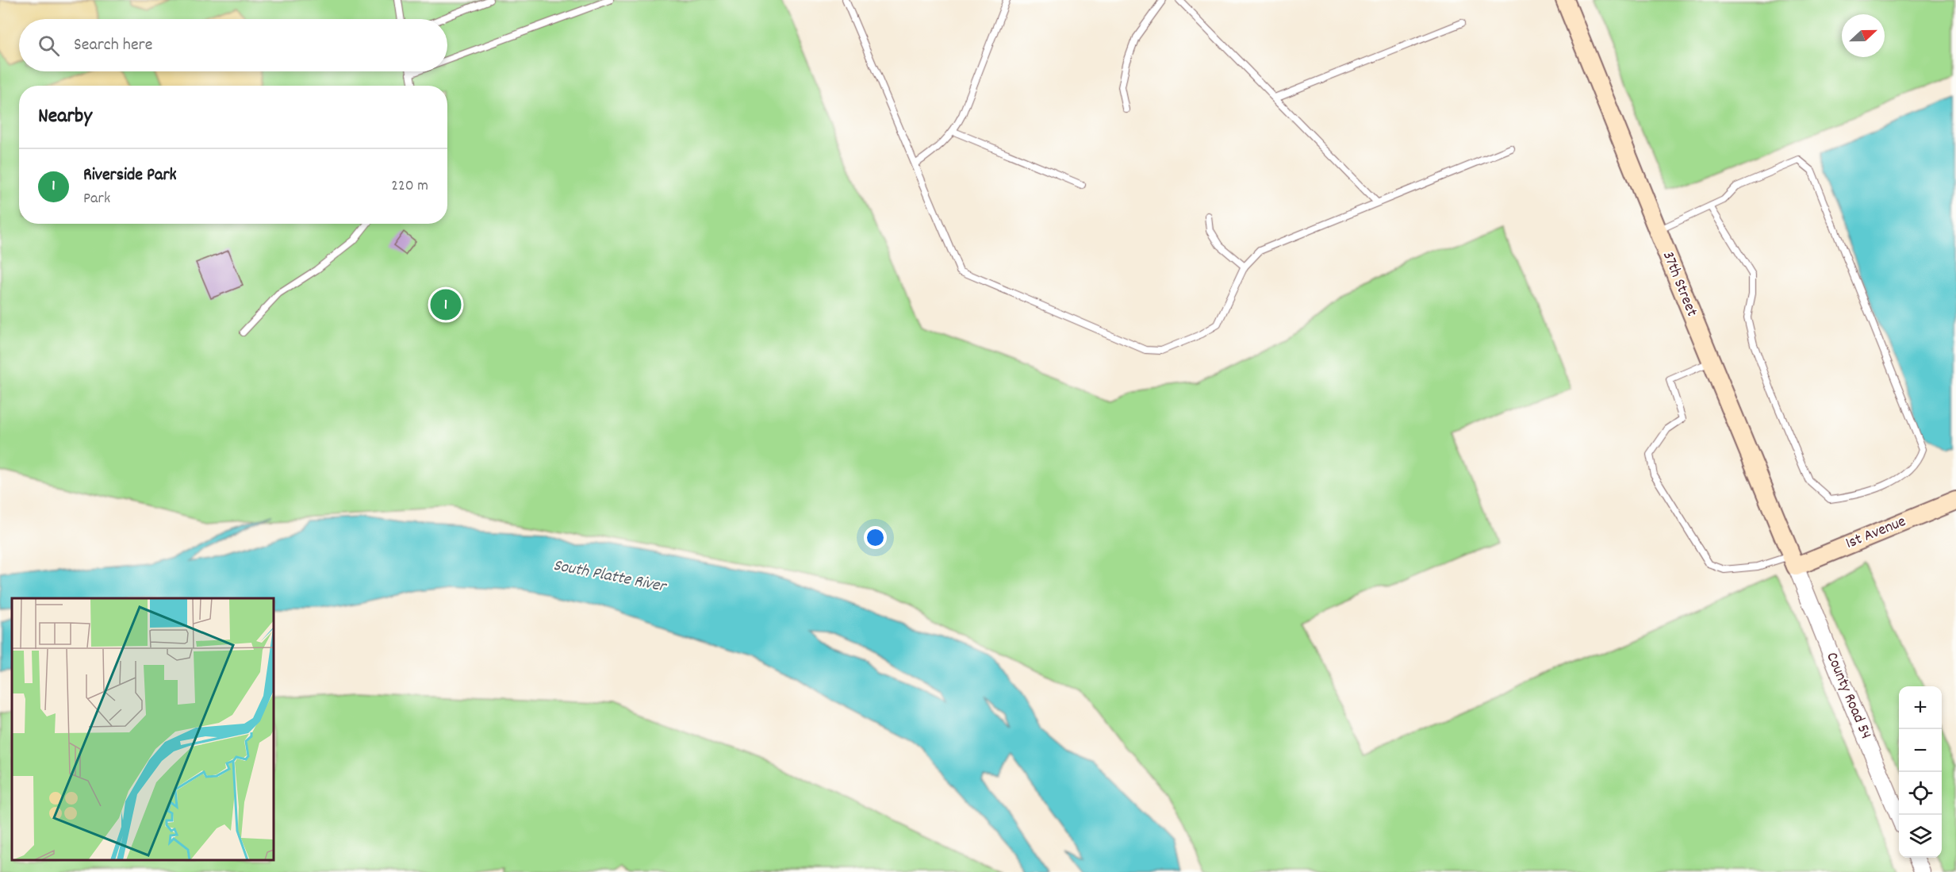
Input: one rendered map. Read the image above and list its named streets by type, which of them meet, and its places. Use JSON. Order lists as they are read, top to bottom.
{
  "streets": {
    "main road": ["37th Street", "1st Avenue"],
    "street": ["County Road 54"]
  },
  "crossings": [
    ["37th Street", "1st Avenue"],
    ["37th Street", "County Road 54"],
    ["1st Avenue", "County Road 54"]
  ],
  "water": ["South Platte River"],
  "north": "right",
  "page": {
    "search": "Search here",
    "heading": "Nearby",
    "list": [
      {
        "mark": "1",
        "name": "Riverside Park",
        "note": "Park",
        "value": "220 m"
      }
    ],
    "pins": "1",
    "map_buttons": ["+", "−"]
  }
}
